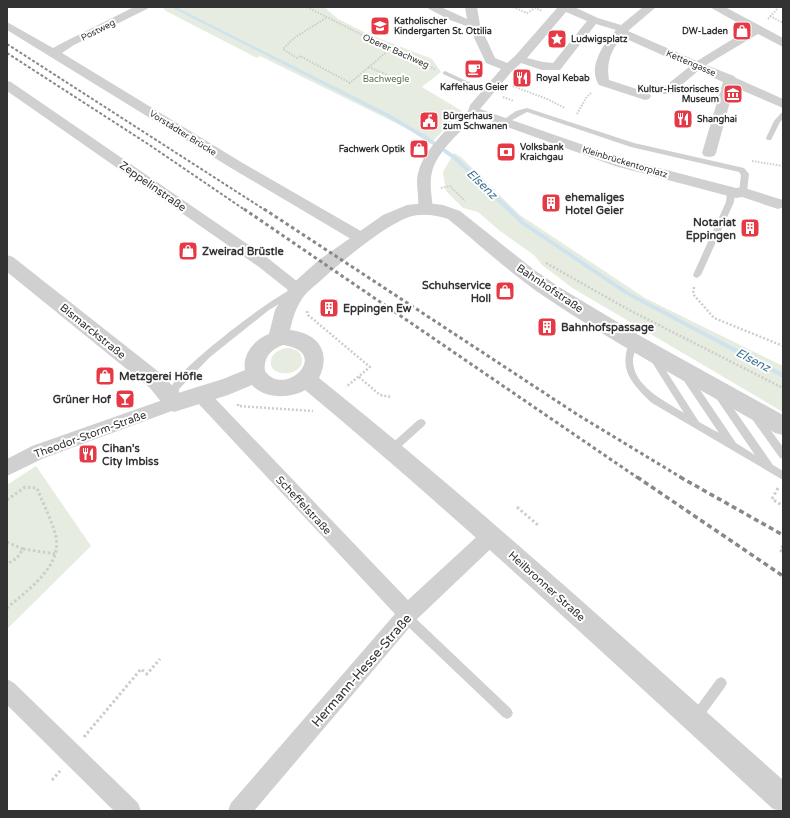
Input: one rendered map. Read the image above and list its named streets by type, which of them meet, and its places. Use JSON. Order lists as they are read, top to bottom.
{
  "streets": {
    "street": [
      "Postweg",
      "Kettengasse",
      "Vorstädter Brücke",
      "Kleinbrückentorplatz",
      "Zeppelinstraße",
      "Bahnhofstraße",
      "Bismarckstraße",
      "Theodor-Storm-Straße",
      "Scheffelstraße",
      "Heilbronner Straße",
      "Hermann-Hesse-Straße"
    ],
    "path": ["Oberer Bachweg"]
  },
  "crossings": [
    ["Postweg", "Vorstädter Brücke"],
    ["Vorstädter Brücke", "Bahnhofstraße"],
    ["Bismarckstraße", "Theodor-Storm-Straße"],
    ["Theodor-Storm-Straße", "Scheffelstraße"],
    ["Theodor-Storm-Straße", "Heilbronner Straße"],
    ["Scheffelstraße", "Hermann-Hesse-Straße"],
    ["Heilbronner Straße", "Hermann-Hesse-Straße"]
  ],
  "water": ["Elsenz"],
  "parks": ["Bachwegle"],
  "places": {
    "school or university": ["Katholischer Kindergarten St. Ottilia"],
    "shop": [
      "DW-Laden",
      "Fachwerk Optik",
      "Zweirad Brüstle",
      "Schuhservice Holl",
      "Metzgerei Höfle"
    ],
    "place": ["Ludwigsplatz"],
    "cafe": ["Kaffehaus Geier"],
    "restaurant": ["Royal Kebab", "Shanghai", "Cihan's City Imbiss"],
    "museum": ["Kultur-Historisches Museum"],
    "public building": ["Bürgerhaus zum Schwanen"],
    "bank": ["Volksbank Kraichgau"],
    "building": [
      "ehemaliges Hotel Geier",
      "Notariat Eppingen",
      "Eppingen Ew",
      "Bahnhofspassage"
    ],
    "bar": ["Grüner Hof"]
  }
}
